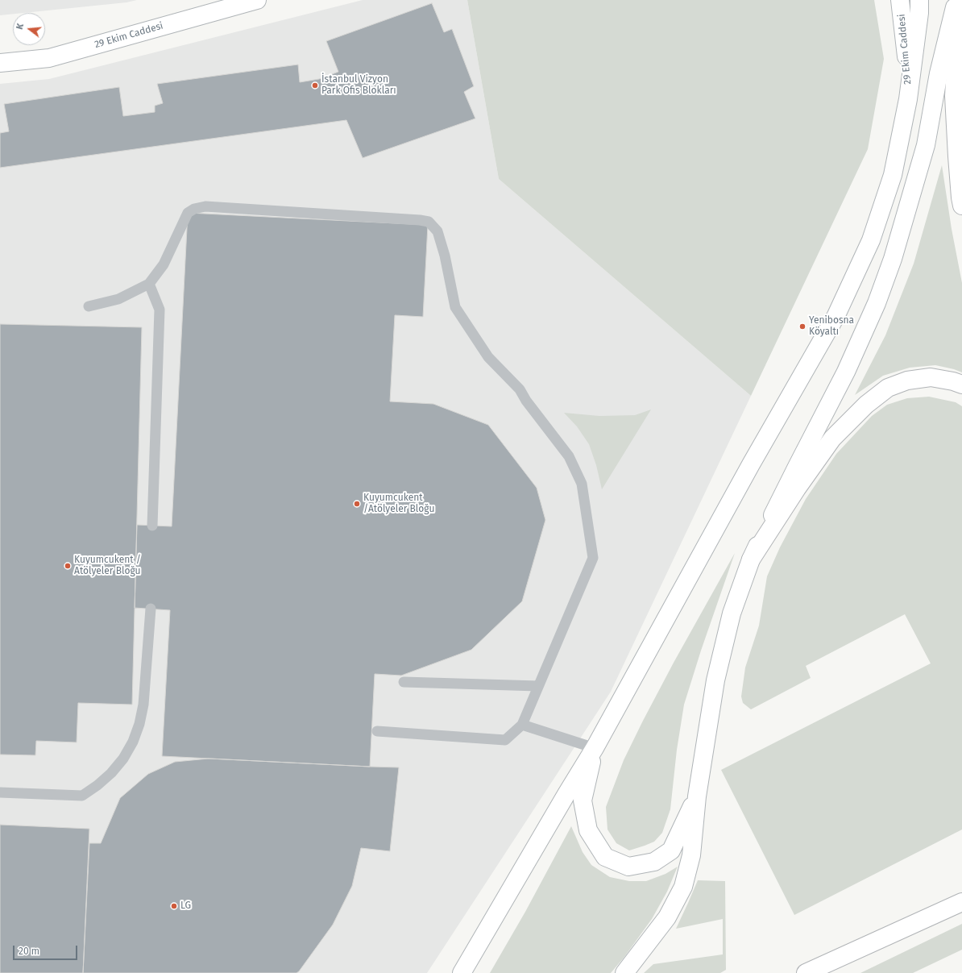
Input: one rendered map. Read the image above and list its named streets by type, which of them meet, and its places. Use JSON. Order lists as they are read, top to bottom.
{
  "streets": {
    "main road": ["29 Ekim Caddesi"]
  },
  "places": [
    "İstanbul Vizyon Park Ofis Blokları",
    "Yenibosna Köyaltı",
    "Kuyumcukent /Atölyeler Bloğu",
    "Kuyumcukent / Atölyeler Bloğu",
    "LG"
  ],
  "scale_bar": "20 m",
  "north": "left"
}
